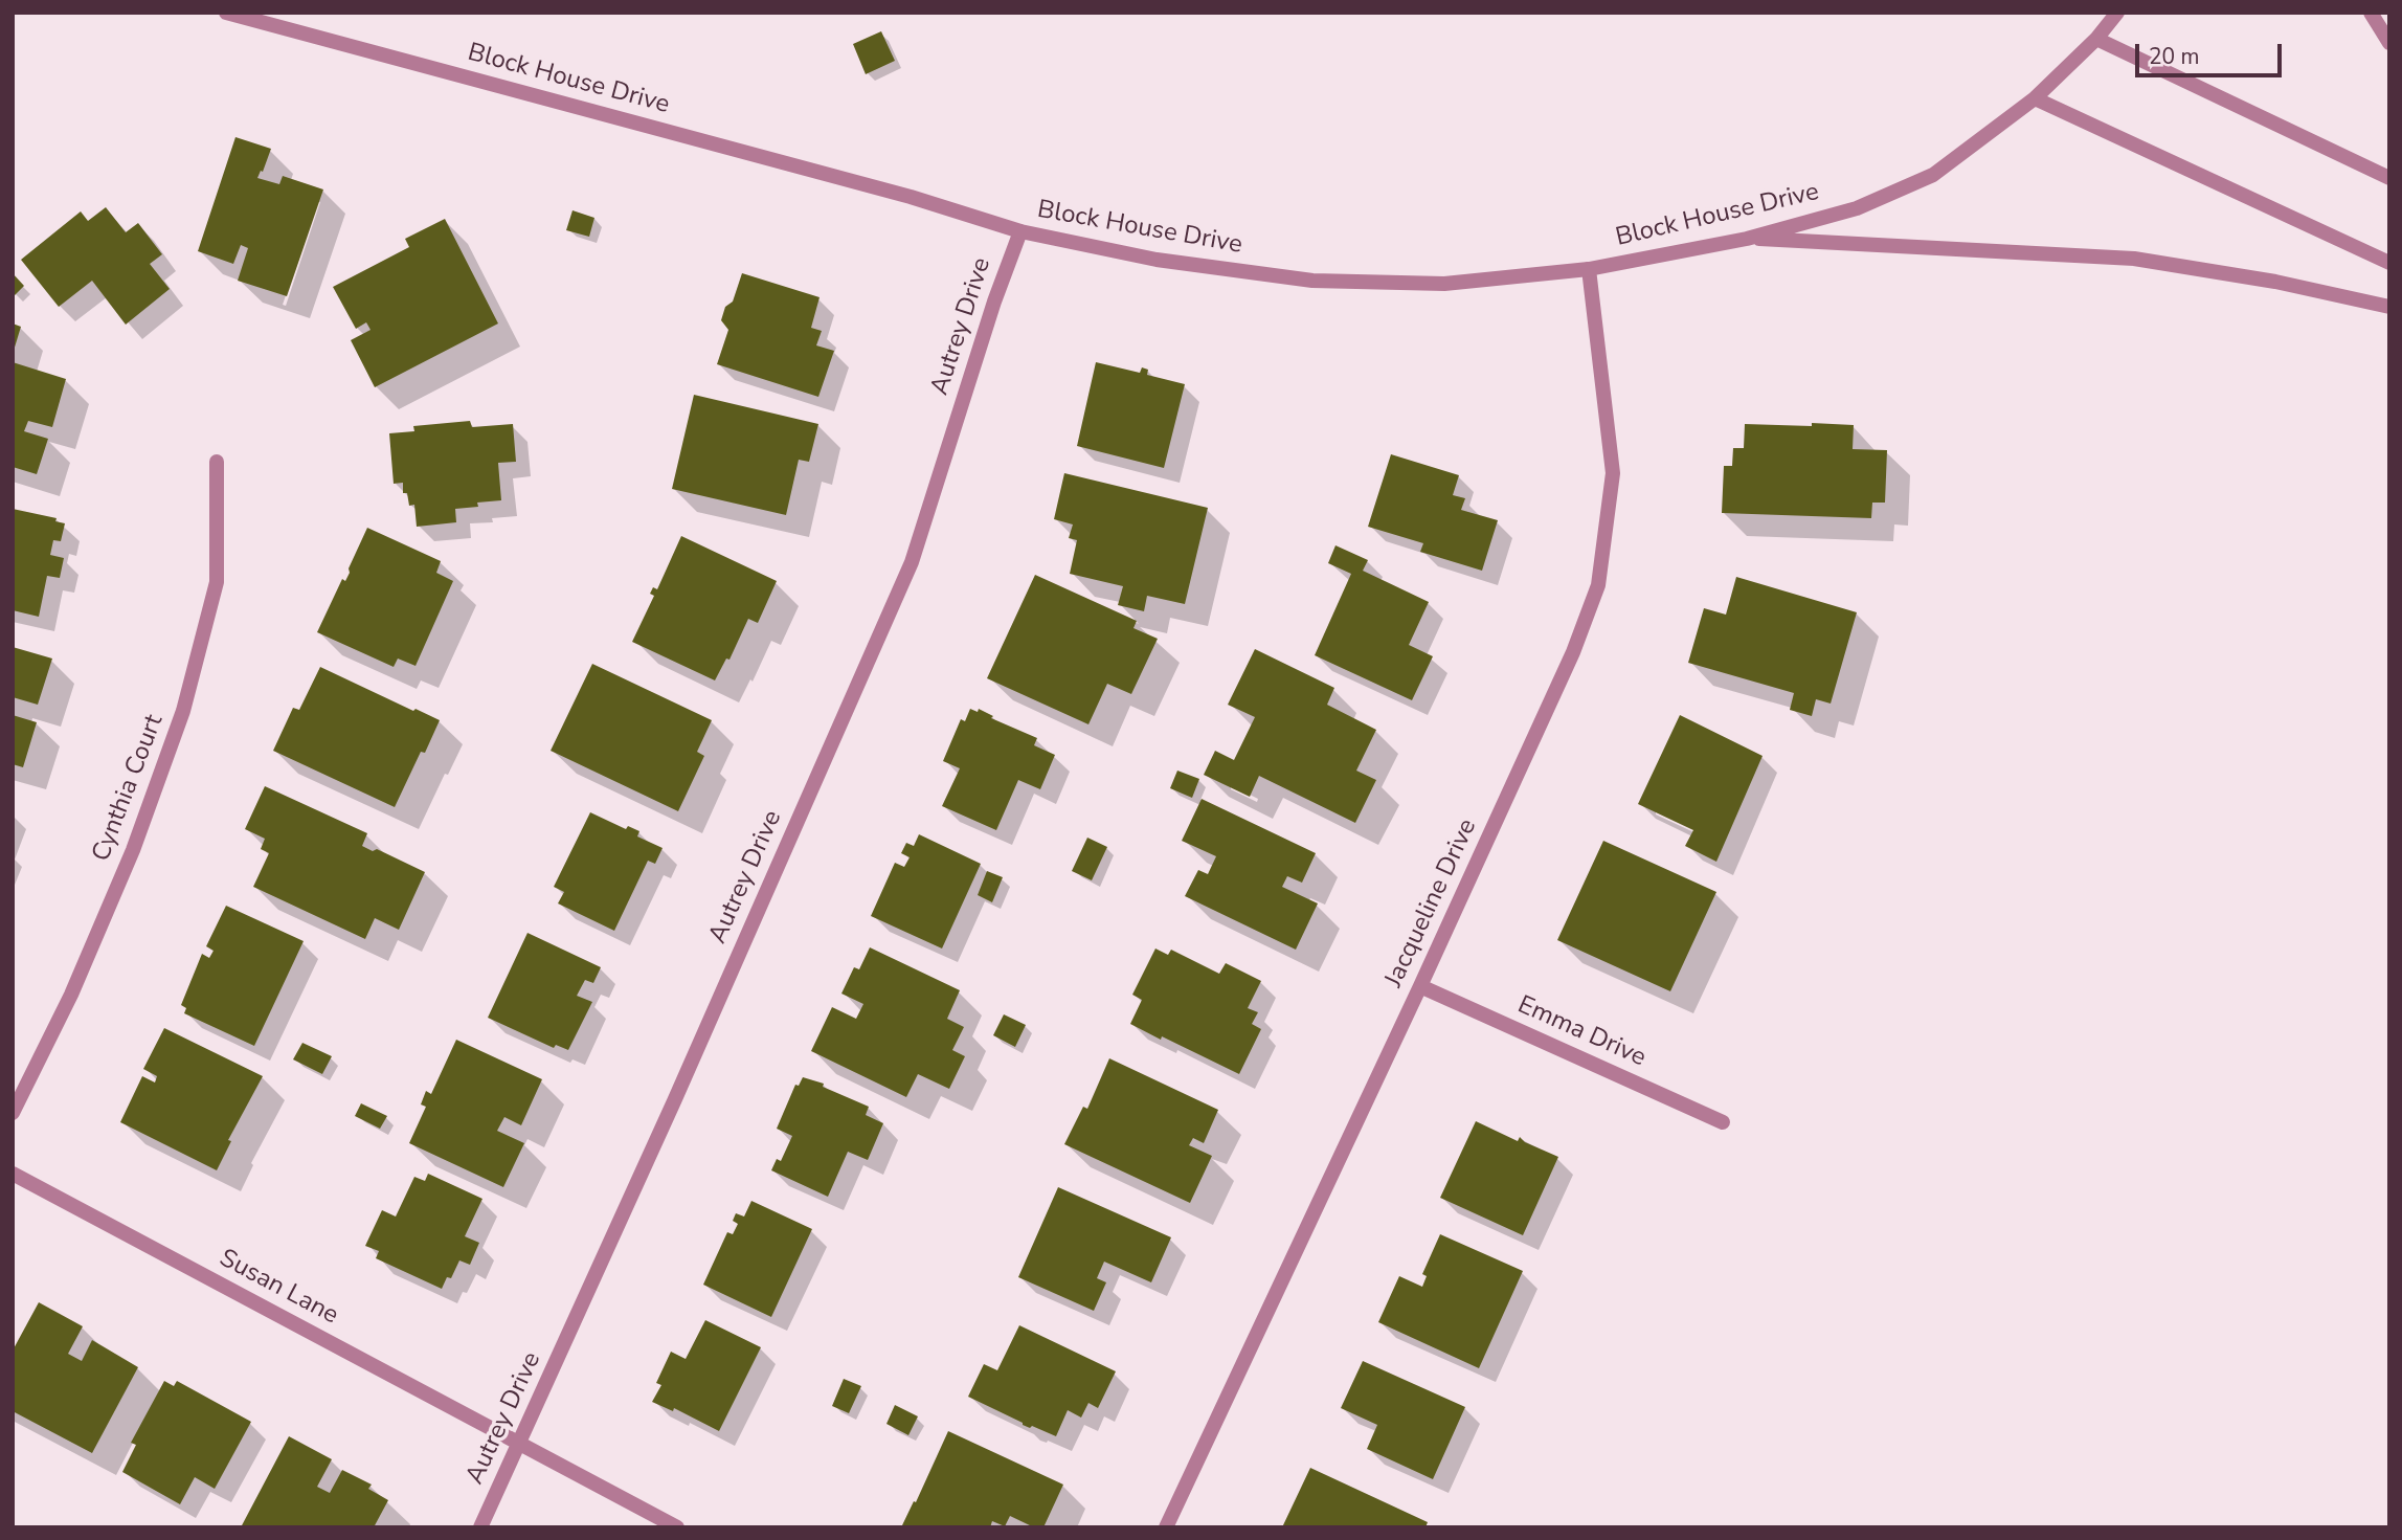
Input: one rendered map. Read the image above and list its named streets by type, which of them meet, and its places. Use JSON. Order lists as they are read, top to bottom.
{
  "streets": {
    "street": [
      "Block House Drive",
      "Autrey Drive",
      "Cynthia Court",
      "Jacqueline Drive",
      "Emma Drive",
      "Susan Lane"
    ]
  },
  "crossings": [
    ["Block House Drive", "Autrey Drive"],
    ["Block House Drive", "Jacqueline Drive"],
    ["Autrey Drive", "Susan Lane"],
    ["Jacqueline Drive", "Emma Drive"]
  ],
  "scale_bar": "20 m"
}
